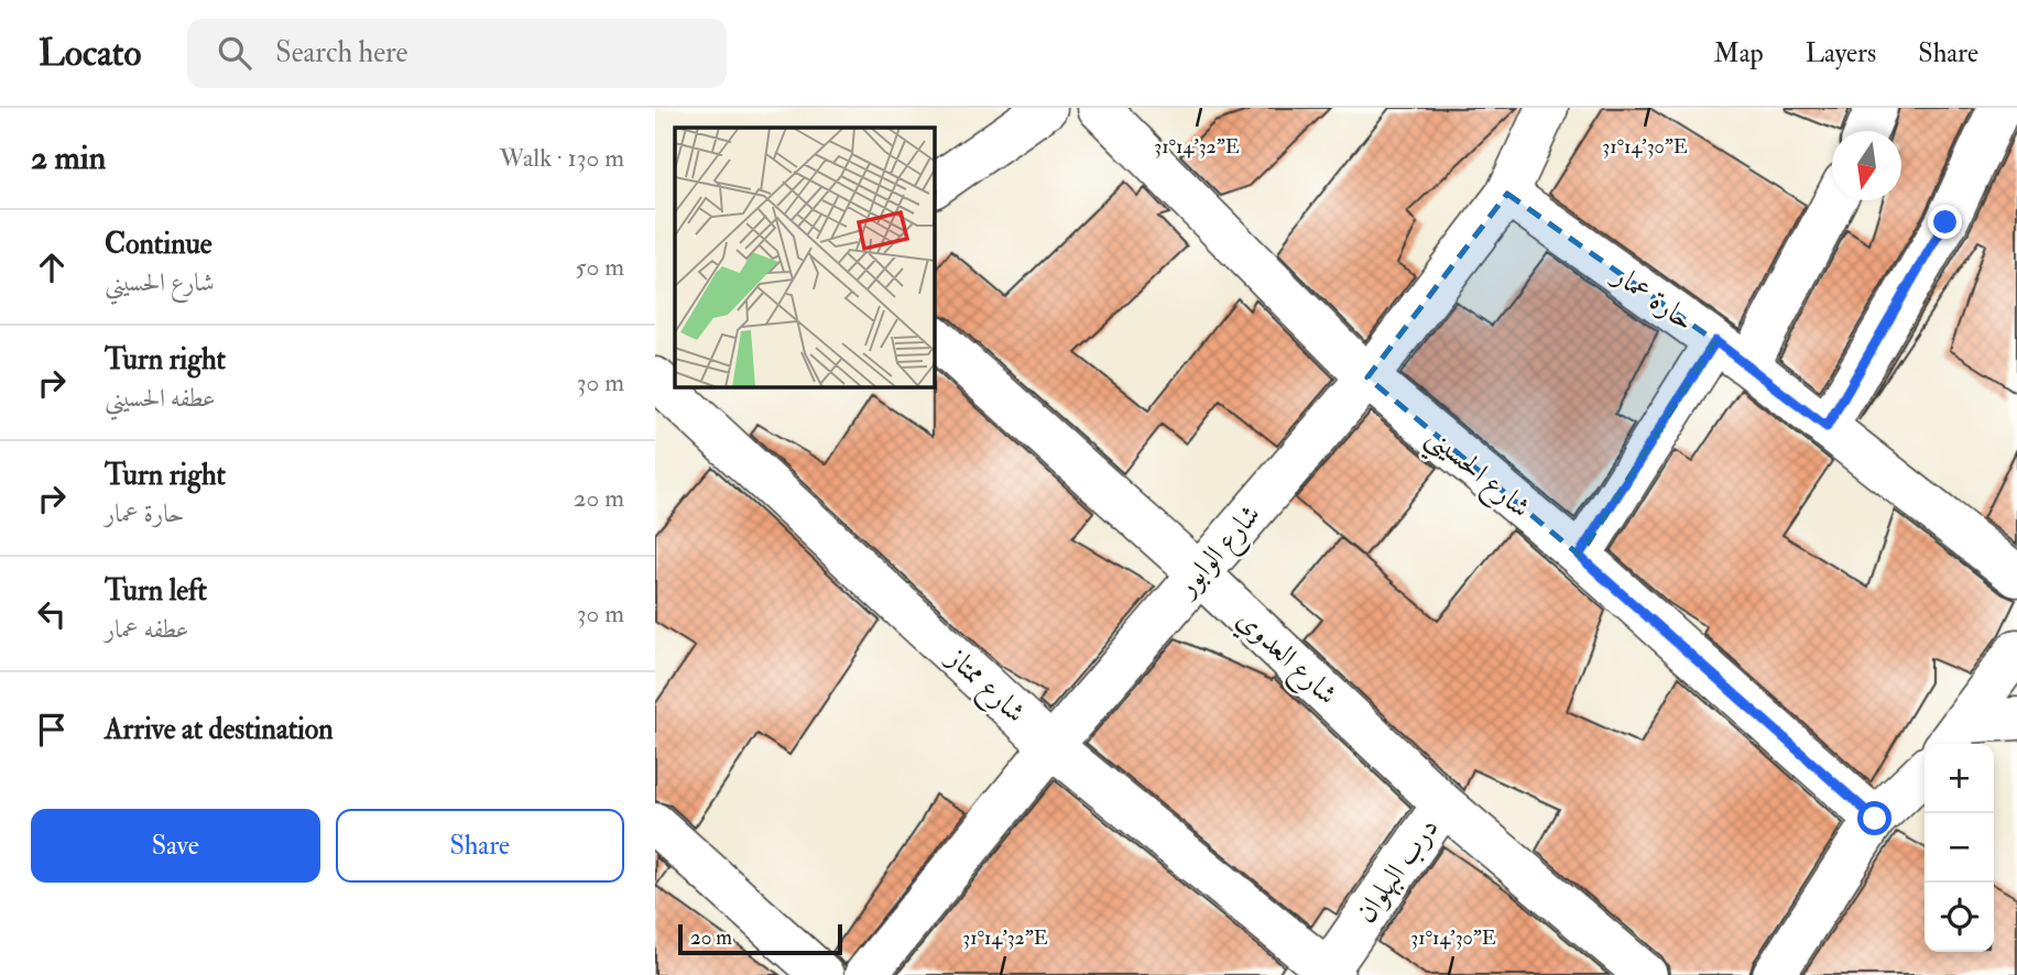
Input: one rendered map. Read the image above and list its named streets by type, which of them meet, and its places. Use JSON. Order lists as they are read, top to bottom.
{
  "streets": {
    "street": [
      "حارة عمار",
      "شارع الحسيني",
      "شارع الوابور",
      "شارع العدوي",
      "شارع ممتاز",
      "درب البهلوان"
    ]
  },
  "crossings": [
    ["حارة عمار", "شارع الوابور"],
    ["شارع الحسيني", "شارع الوابور"],
    ["شارع الوابور", "شارع العدوي"],
    ["شارع الوابور", "شارع ممتاز"],
    ["شارع العدوي", "درب البهلوان"],
    ["شارع ممتاز", "درب البهلوان"]
  ],
  "scale_bar": "20 m",
  "north": "bottom",
  "page": {
    "header": "Locato",
    "search": "Search here",
    "nav": ["Map", "Layers", "Share"],
    "heading": ["2 min", "Walk · 130 m"],
    "list": [
      ["Continue", "شارع الحسيني", "50 m"],
      ["Turn right", "عطفه الحسيني", "30 m"],
      ["Turn right", "حارة عمار", "20 m"],
      ["Turn left", "عطفه عمار", "30 m"],
      "Arrive at destination"
    ],
    "map_buttons": ["+", "−"],
    "buttons": ["Save", "Share"],
    "scale": "20 m"
  },
  "coordinates": ["31°14'32\"E", "31°14'30\"E"]
}
